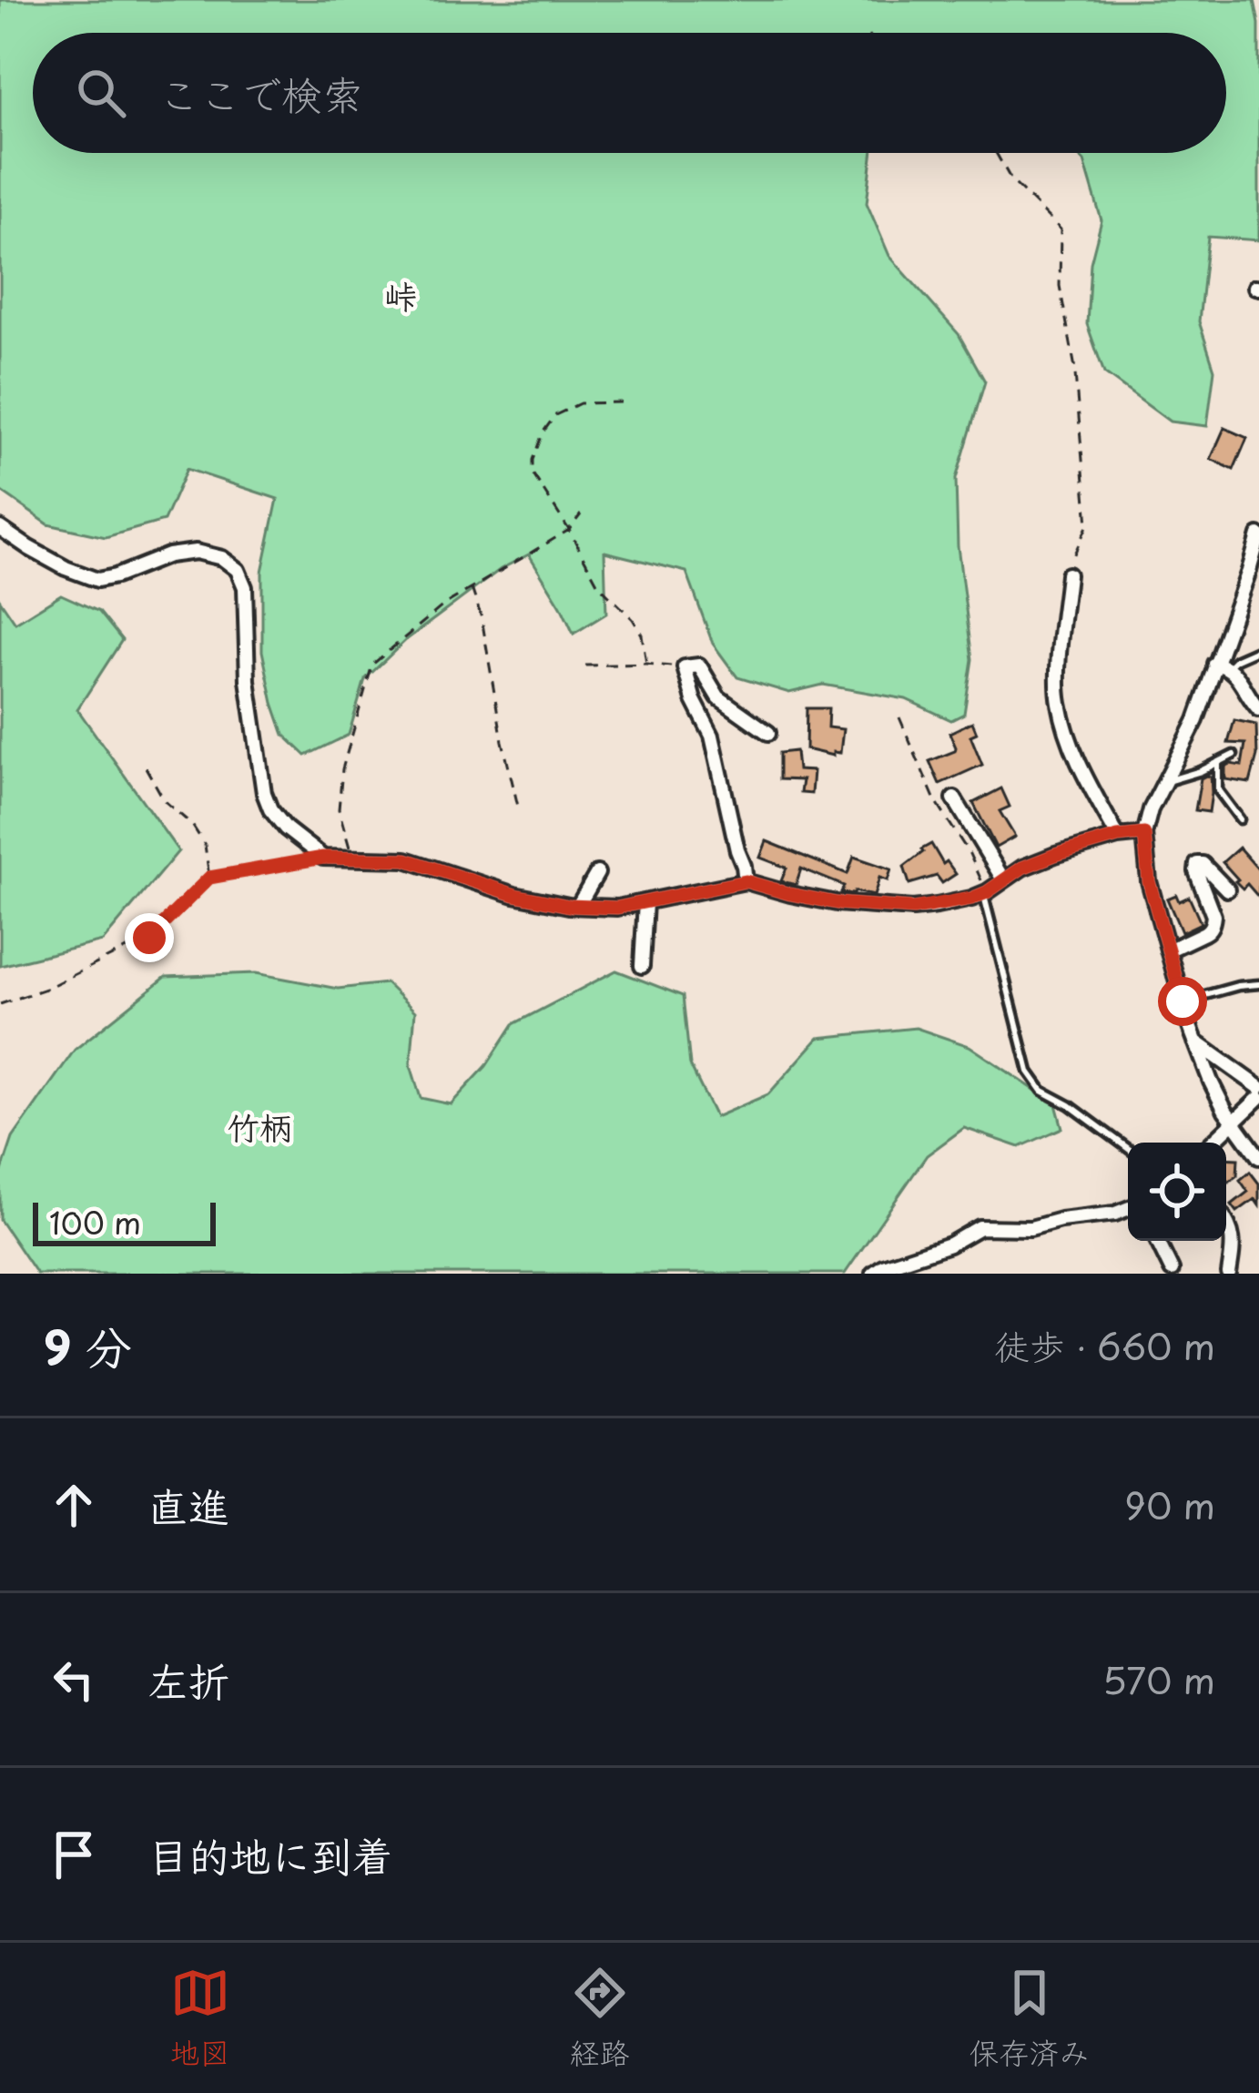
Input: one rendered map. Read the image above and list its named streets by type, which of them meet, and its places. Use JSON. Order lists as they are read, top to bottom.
{
  "districts": ["峠", "竹柄"],
  "scale_bar": "100 m",
  "page": {
    "search": "ここで検索",
    "scale": "100 m",
    "heading": ["9 分", "徒歩 · 660 m"],
    "list": [
      ["直進", "90 m"],
      ["左折", "570 m"],
      "目的地に到着"
    ],
    "nav": ["地図", "経路", "保存済み"]
  }
}
